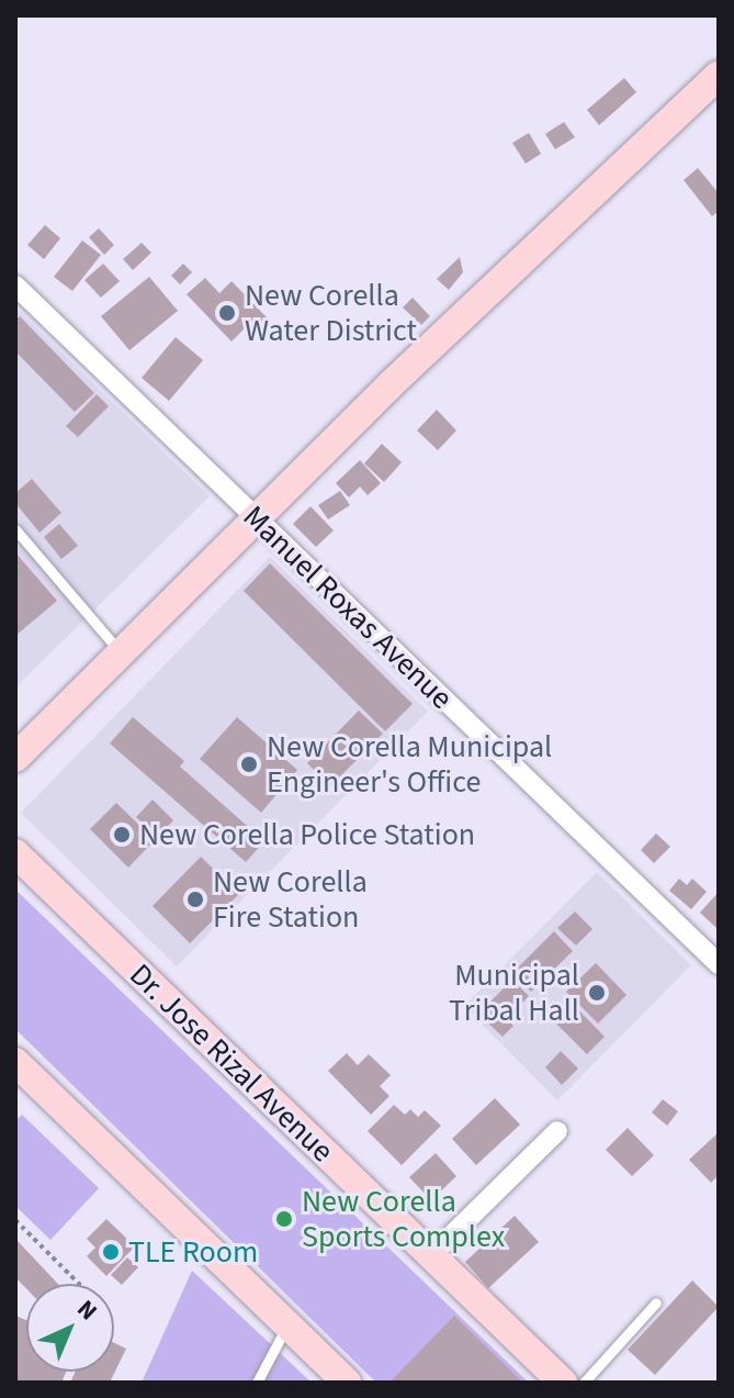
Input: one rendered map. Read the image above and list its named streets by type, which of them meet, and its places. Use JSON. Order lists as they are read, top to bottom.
{
  "streets": {
    "main road": ["Dr. Jose Rizal Avenue"],
    "street": ["Manuel Roxas Avenue"]
  },
  "places": [
    "New Corella Water District",
    "New Corella Municipal Engineer's Office",
    "New Corella Police Station",
    "New Corella Fire Station",
    "Municipal Tribal Hall",
    "New Corella Sports Complex",
    "TLE Room"
  ],
  "north": "top right"
}
